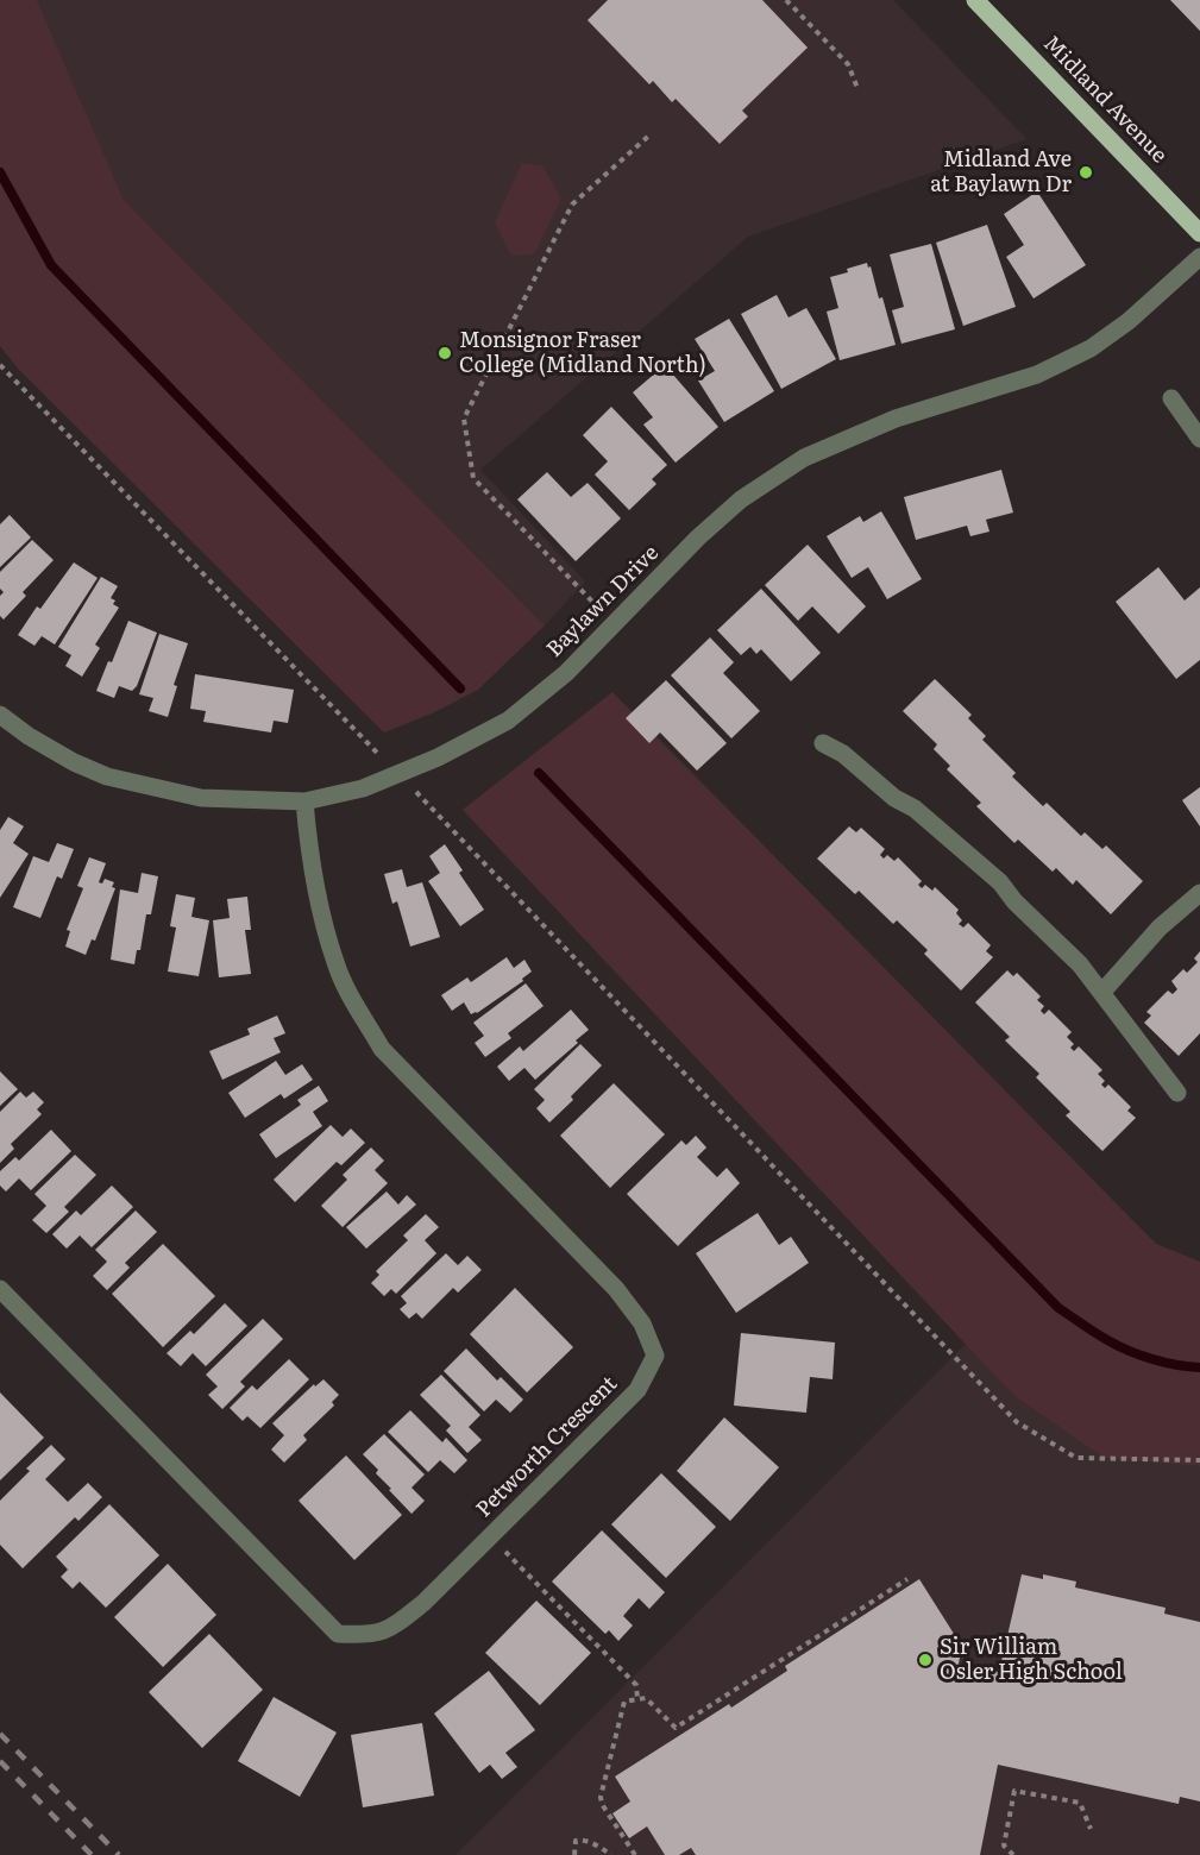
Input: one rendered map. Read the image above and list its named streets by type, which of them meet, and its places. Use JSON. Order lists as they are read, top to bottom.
{
  "streets": {
    "main road": ["Midland Avenue"],
    "street": ["Baylawn Drive", "Petworth Crescent"]
  },
  "crossings": [
    ["Baylawn Drive", "Petworth Crescent"]
  ],
  "places": ["Midland Ave at Baylawn Dr", "Monsignor Fraser College (Midland North)", "Sir William Osler High School"]
}
